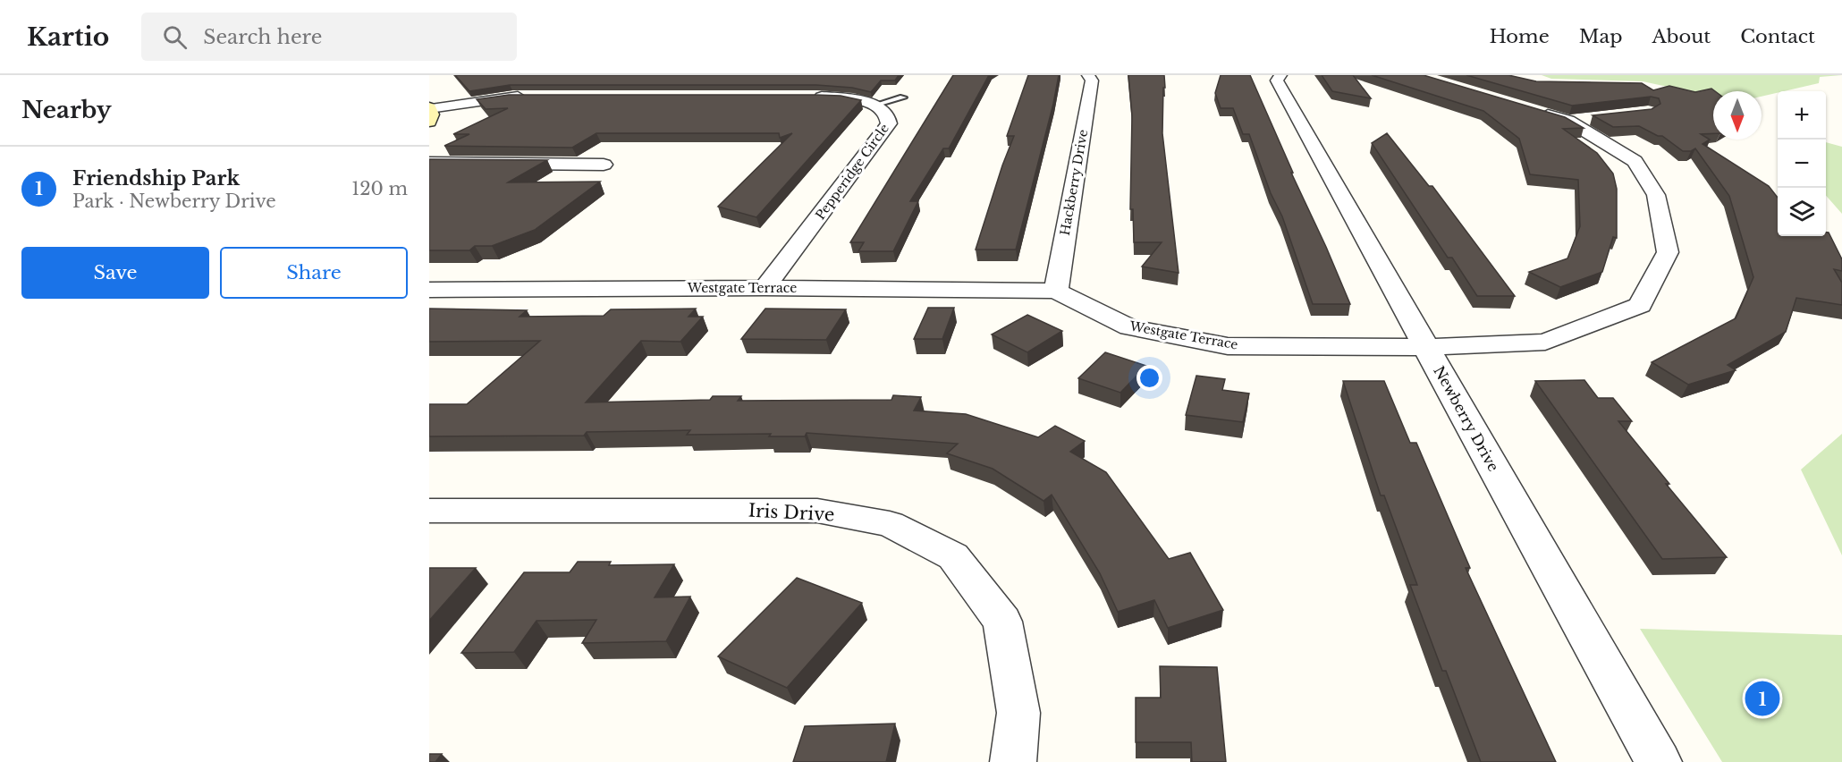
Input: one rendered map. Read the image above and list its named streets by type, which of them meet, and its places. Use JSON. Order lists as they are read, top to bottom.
{
  "streets": {
    "street": [
      "Pepperidge Circle",
      "Hackberry Drive",
      "Westgate Terrace",
      "Newberry Drive",
      "Iris Drive"
    ]
  },
  "crossings": [
    ["Pepperidge Circle", "Westgate Terrace"],
    ["Hackberry Drive", "Westgate Terrace"],
    ["Westgate Terrace", "Newberry Drive"]
  ],
  "north": "bottom",
  "page": {
    "header": "Kartio",
    "search": "Search here",
    "nav": [
      "Home",
      "Map",
      "About",
      "Contact"
    ],
    "heading": "Nearby",
    "map_buttons": ["+", "−"],
    "list": [
      {
        "mark": "1",
        "name": "Friendship Park",
        "note": "Park · Newberry Drive",
        "value": "120 m"
      }
    ],
    "buttons": ["Save", "Share"],
    "pins": "1"
  }
}
